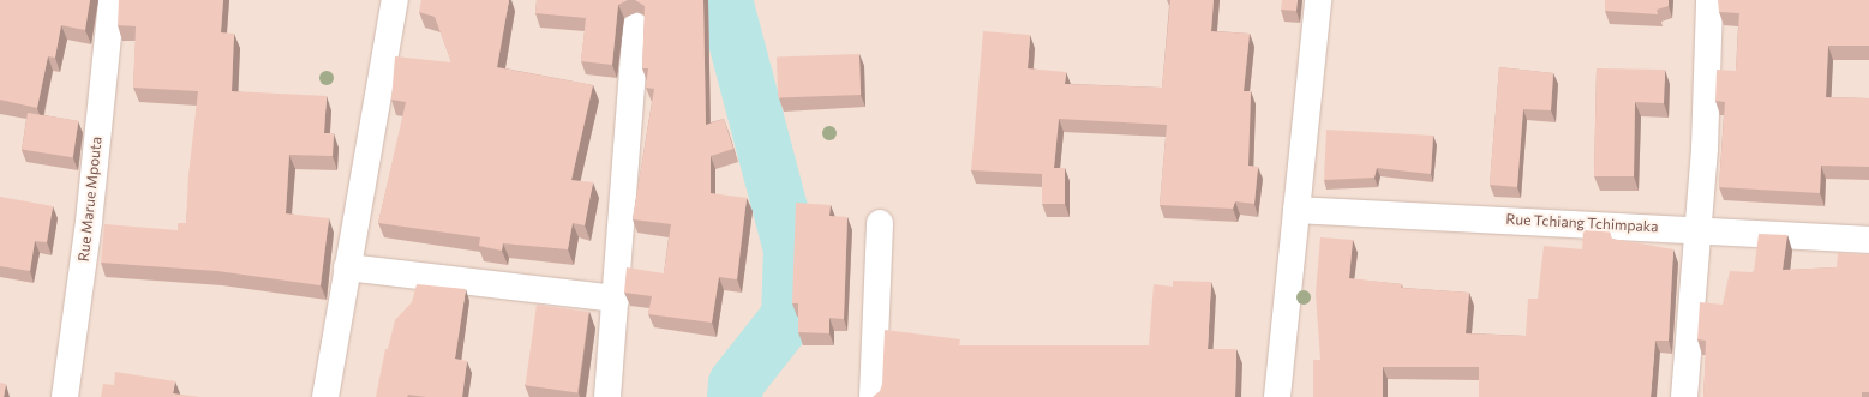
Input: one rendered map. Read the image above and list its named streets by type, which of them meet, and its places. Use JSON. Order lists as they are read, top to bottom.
{
  "streets": {
    "street": ["Rue Marue Mpouta", "Rue Tchiang Tchimpaka"]
  }
}
